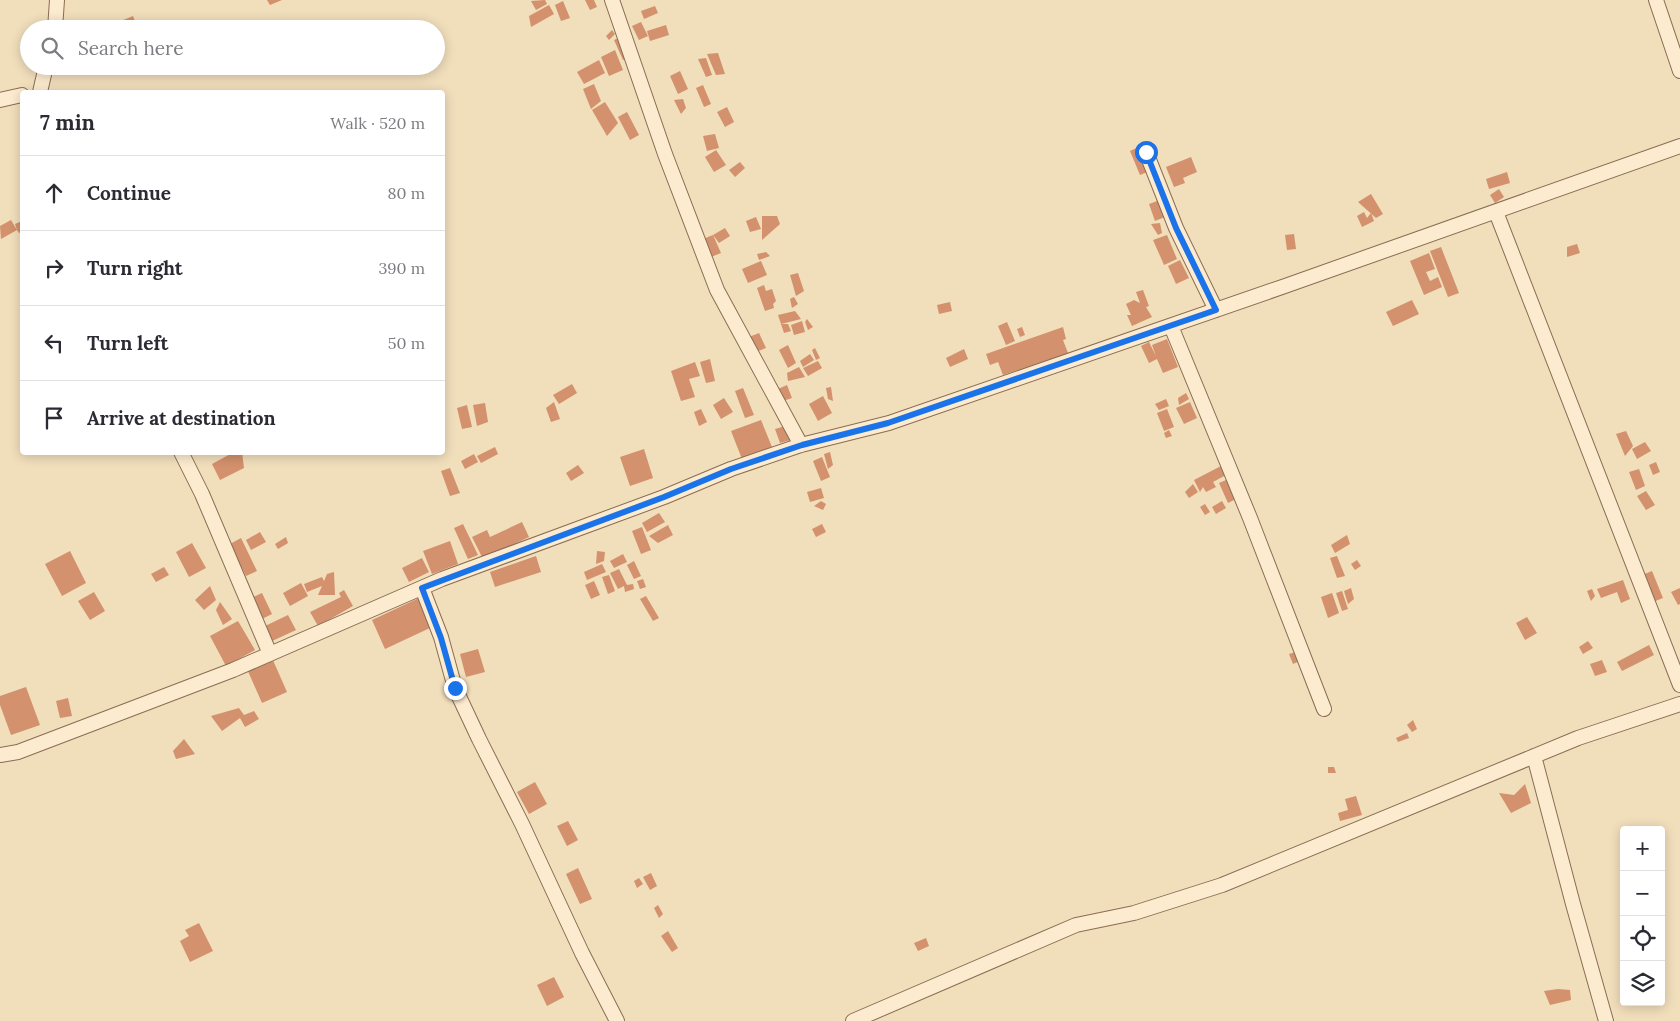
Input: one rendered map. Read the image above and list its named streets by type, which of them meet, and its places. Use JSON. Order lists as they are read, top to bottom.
{
  "page": {
    "search": "Search here",
    "heading": ["7 min", "Walk · 520 m"],
    "list": [
      ["Continue", "80 m"],
      ["Turn right", "390 m"],
      ["Turn left", "50 m"],
      "Arrive at destination"
    ],
    "map_buttons": ["+", "−"]
  }
}
